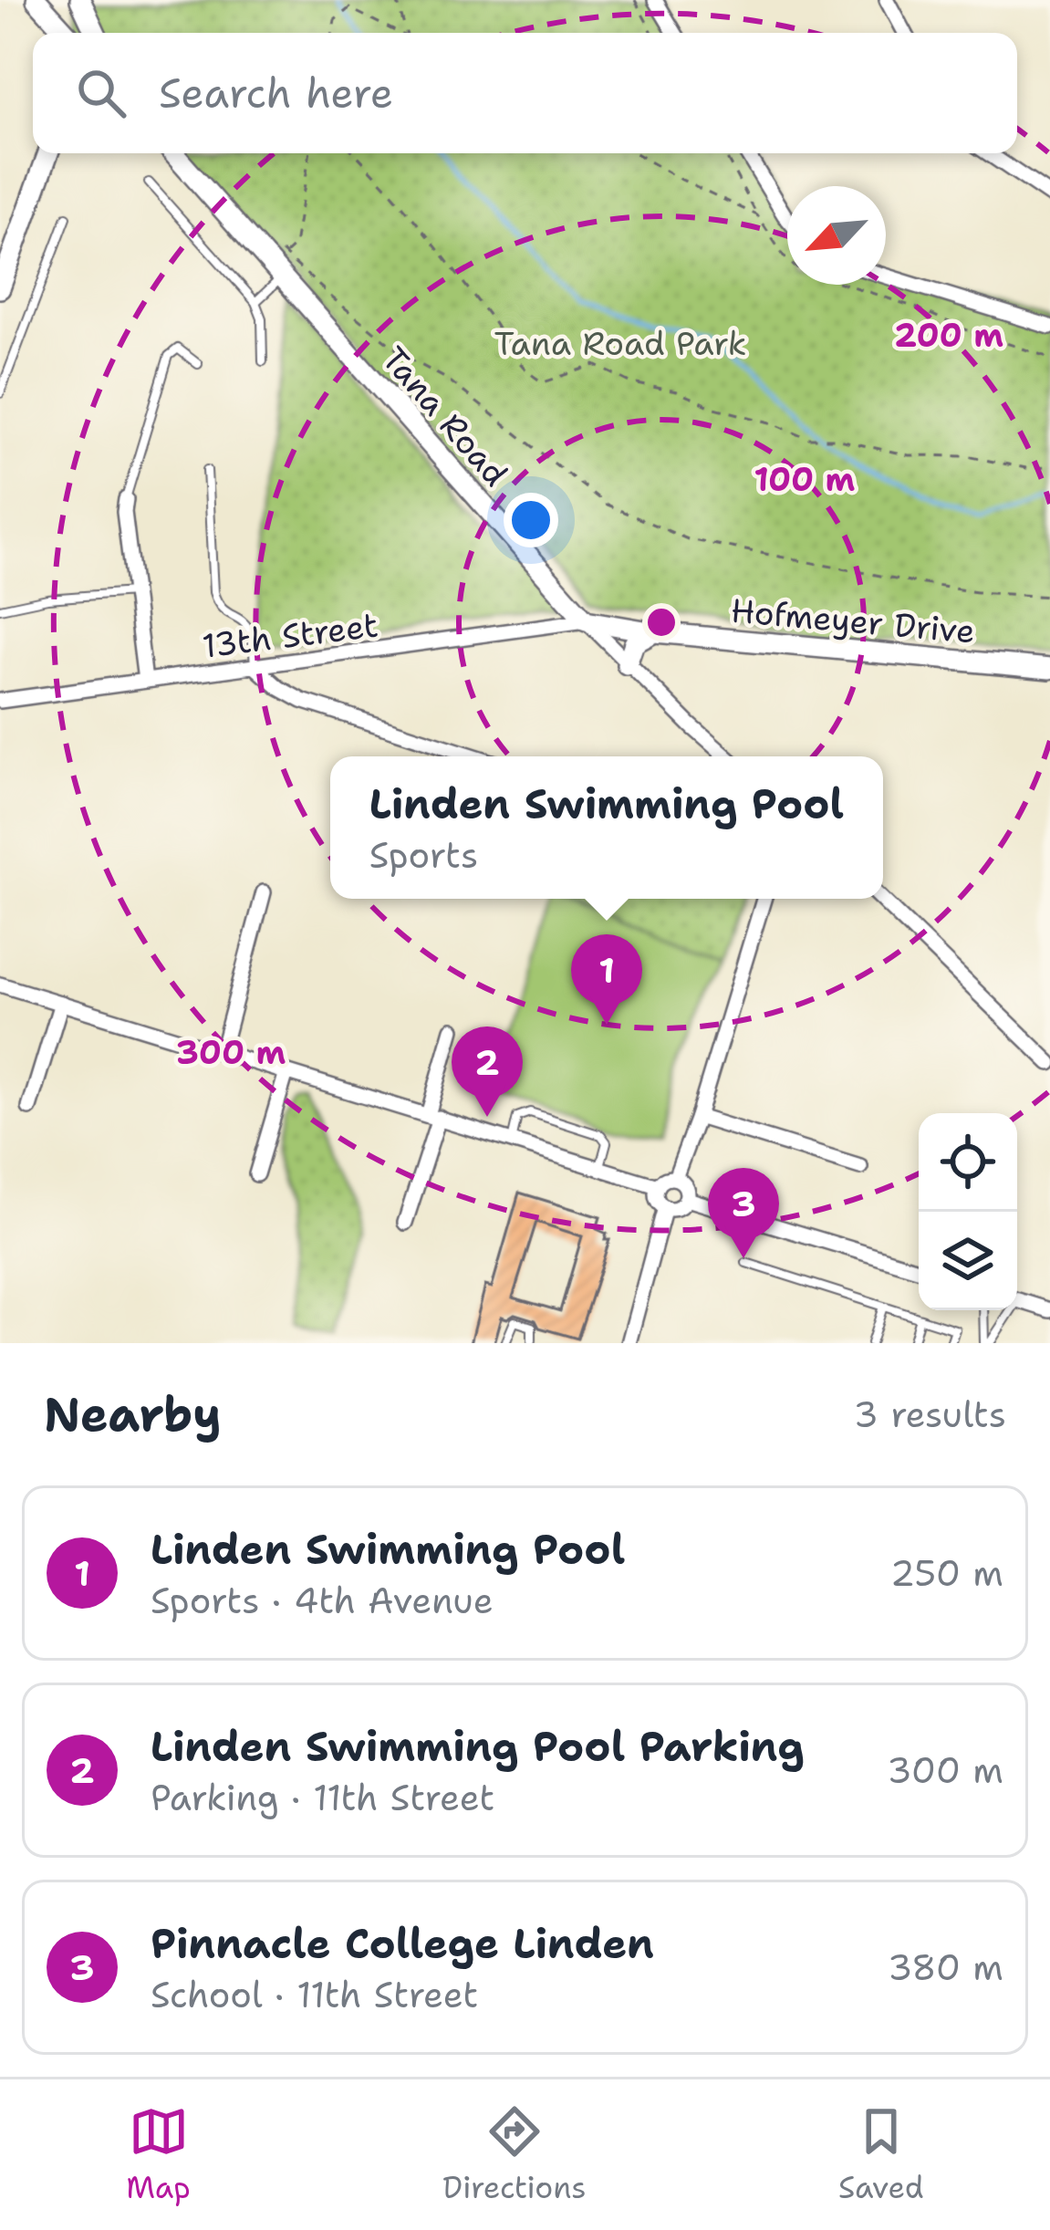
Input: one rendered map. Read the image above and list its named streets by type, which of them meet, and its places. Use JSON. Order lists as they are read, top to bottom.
{
  "streets": {
    "main road": ["Tana Road", "Hofmeyer Drive"],
    "street": ["13th Street"]
  },
  "crossings": [
    ["Tana Road", "Hofmeyer Drive"],
    ["Tana Road", "13th Street"],
    ["Hofmeyer Drive", "13th Street"]
  ],
  "parks": ["Tana Road Park"],
  "north": "bottom left",
  "page": {
    "search": "Search here",
    "popup": ["Linden Swimming Pool", "Sports"],
    "pins": ["1", "2", "3"],
    "heading": ["Nearby", "3 results"],
    "list": [
      {
        "mark": "1",
        "name": "Linden Swimming Pool",
        "note": "Sports · 4th Avenue",
        "value": "250 m"
      },
      {
        "mark": "2",
        "name": "Linden Swimming Pool Parking",
        "note": "Parking · 11th Street",
        "value": "300 m"
      },
      {
        "mark": "3",
        "name": "Pinnacle College Linden",
        "note": "School · 11th Street",
        "value": "380 m"
      }
    ],
    "nav": ["Map", "Directions", "Saved"]
  },
  "rings": ["200 m", "100 m", "300 m"]
}
